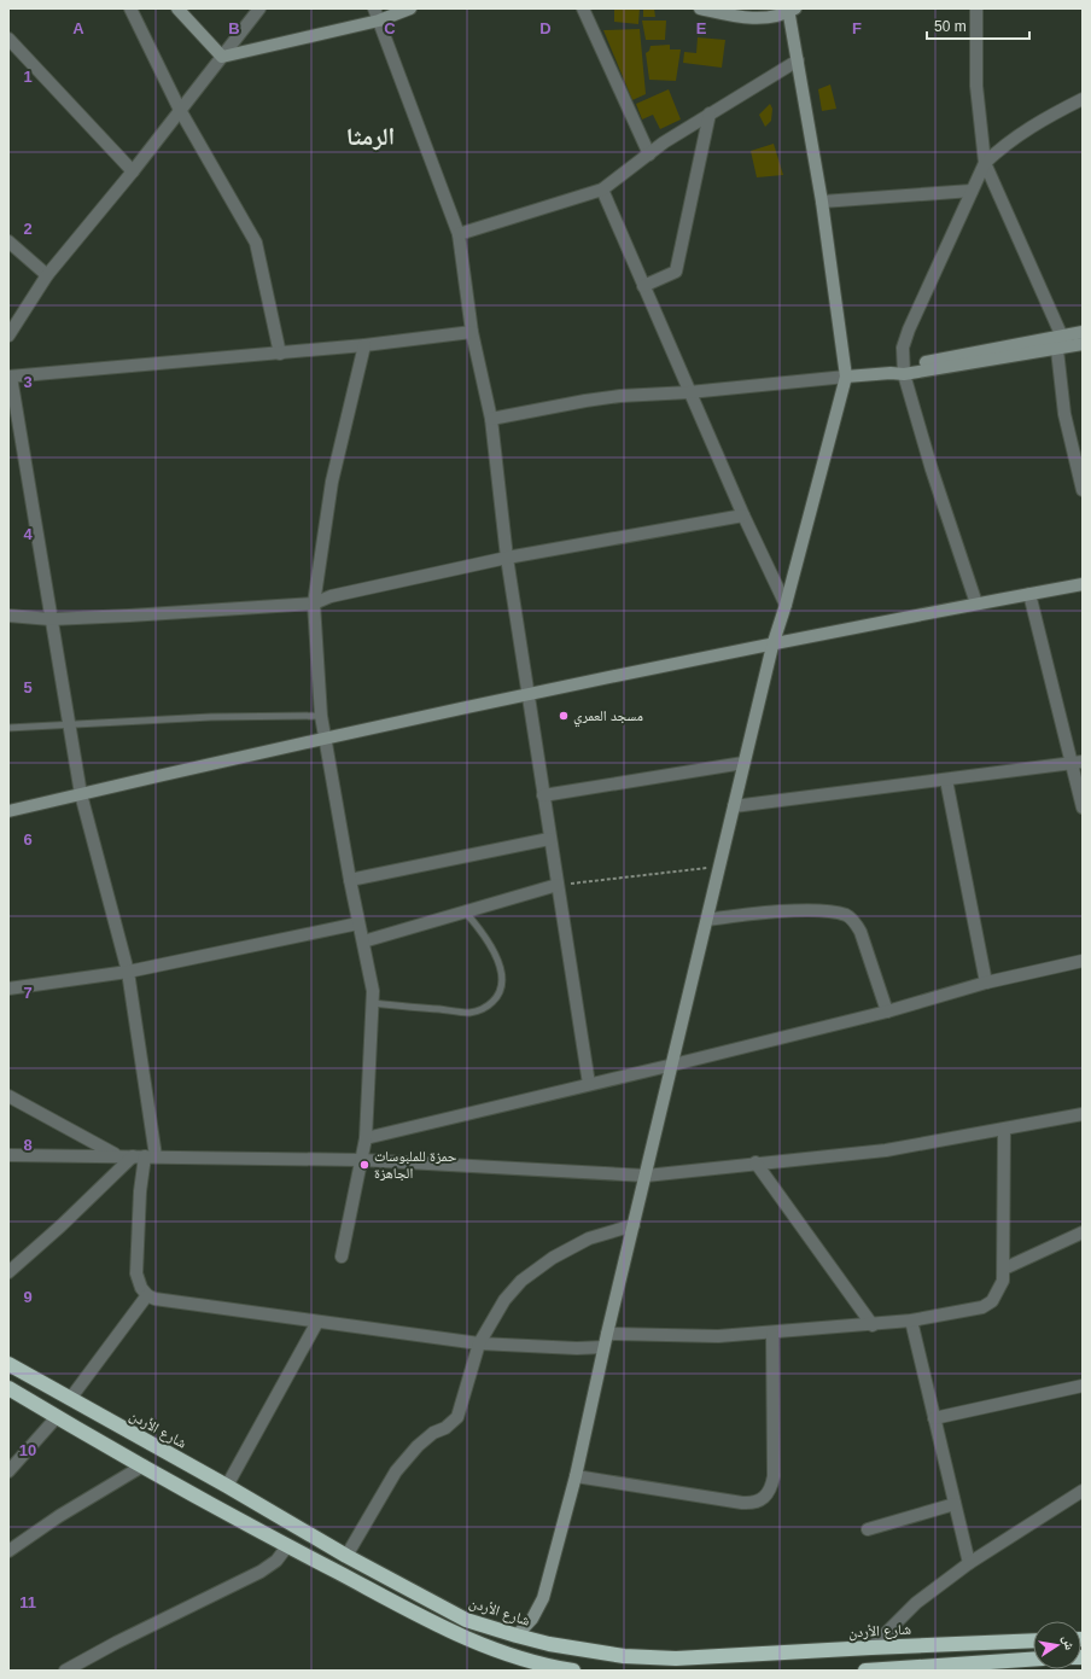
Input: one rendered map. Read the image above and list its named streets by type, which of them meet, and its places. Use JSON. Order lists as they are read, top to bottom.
{
  "streets": {
    "highway": ["شارع الأردن"]
  },
  "districts": ["الرمثا"],
  "places": ["مسجد العمري", "حمزة للملبوسات الجاهزة"],
  "scale_bar": "50 m",
  "north": "right",
  "grid": {
    "columns": [
      "A",
      "B",
      "C",
      "D",
      "E",
      "F"
    ],
    "rows": [
      "1",
      "2",
      "3",
      "4",
      "5",
      "6",
      "7",
      "8",
      "9",
      "10",
      "11"
    ]
  }
}
